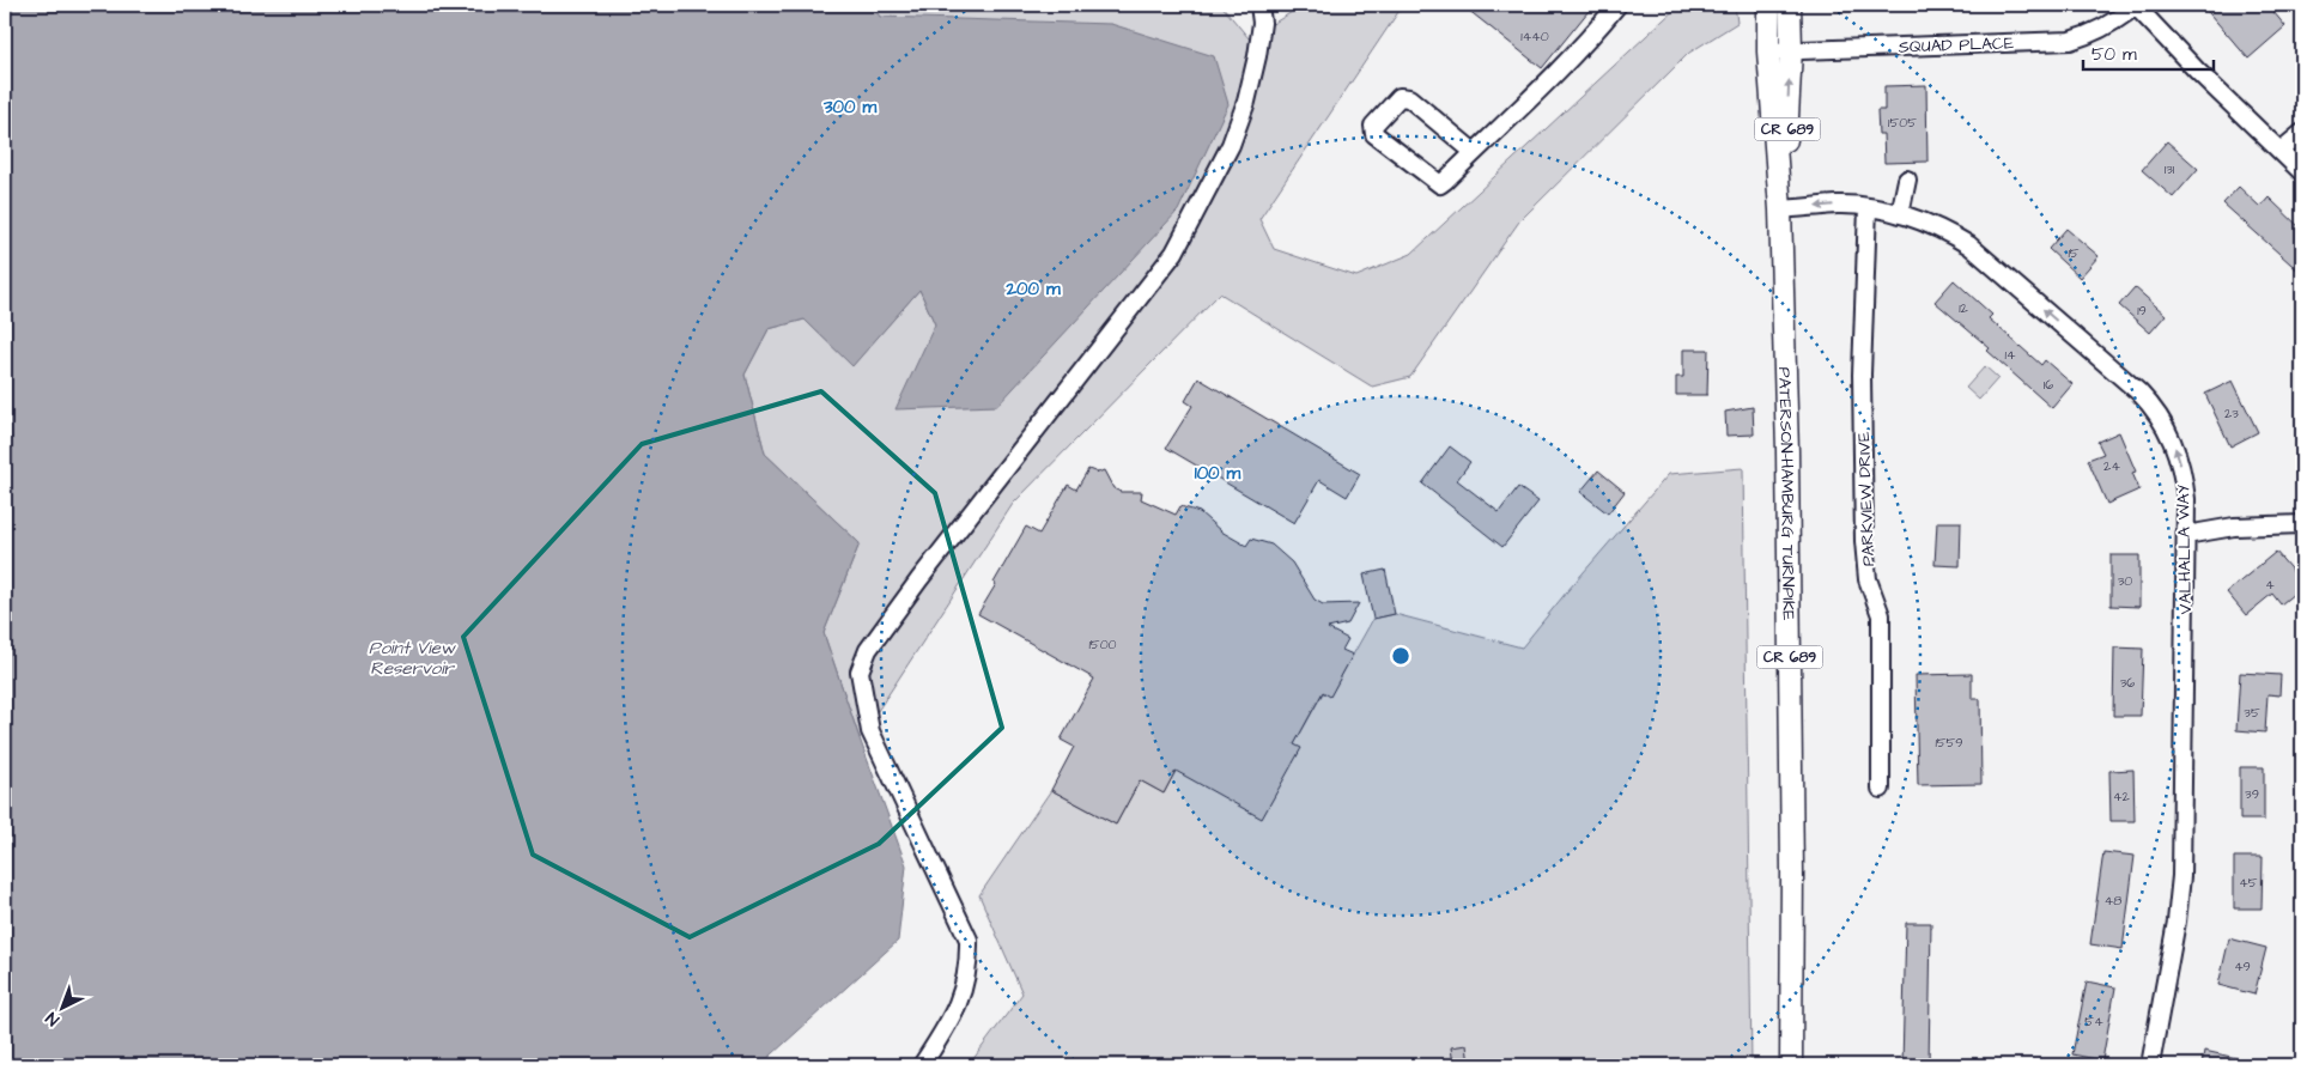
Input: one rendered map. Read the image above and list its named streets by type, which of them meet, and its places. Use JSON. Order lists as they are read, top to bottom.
{
  "streets": {
    "main road": ["CR 689", "PATERSON-HAMBURG TURNPIKE"],
    "street": ["SQUAD PLACE", "PARKVIEW DRIVE", "VALHALLA WAY"]
  },
  "crossings": [
    ["SQUAD PLACE", "PATERSON-HAMBURG TURNPIKE"],
    ["PATERSON-HAMBURG TURNPIKE", "VALHALLA WAY"],
    ["PARKVIEW DRIVE", "VALHALLA WAY"]
  ],
  "one_way": ["VALHALLA WAY"],
  "water": ["Point View Reservoir"],
  "house_numbers": [
    "1440",
    "1505",
    "131",
    "15",
    "12",
    "19",
    "14",
    "16",
    "23",
    "24",
    "30",
    "4",
    "1500",
    "36",
    "35",
    "1559",
    "39",
    "42",
    "45",
    "48",
    "49",
    "54"
  ],
  "scale_bar": "50 m",
  "north": "bottom left",
  "rings": ["300 m", "200 m", "100 m"]
}
